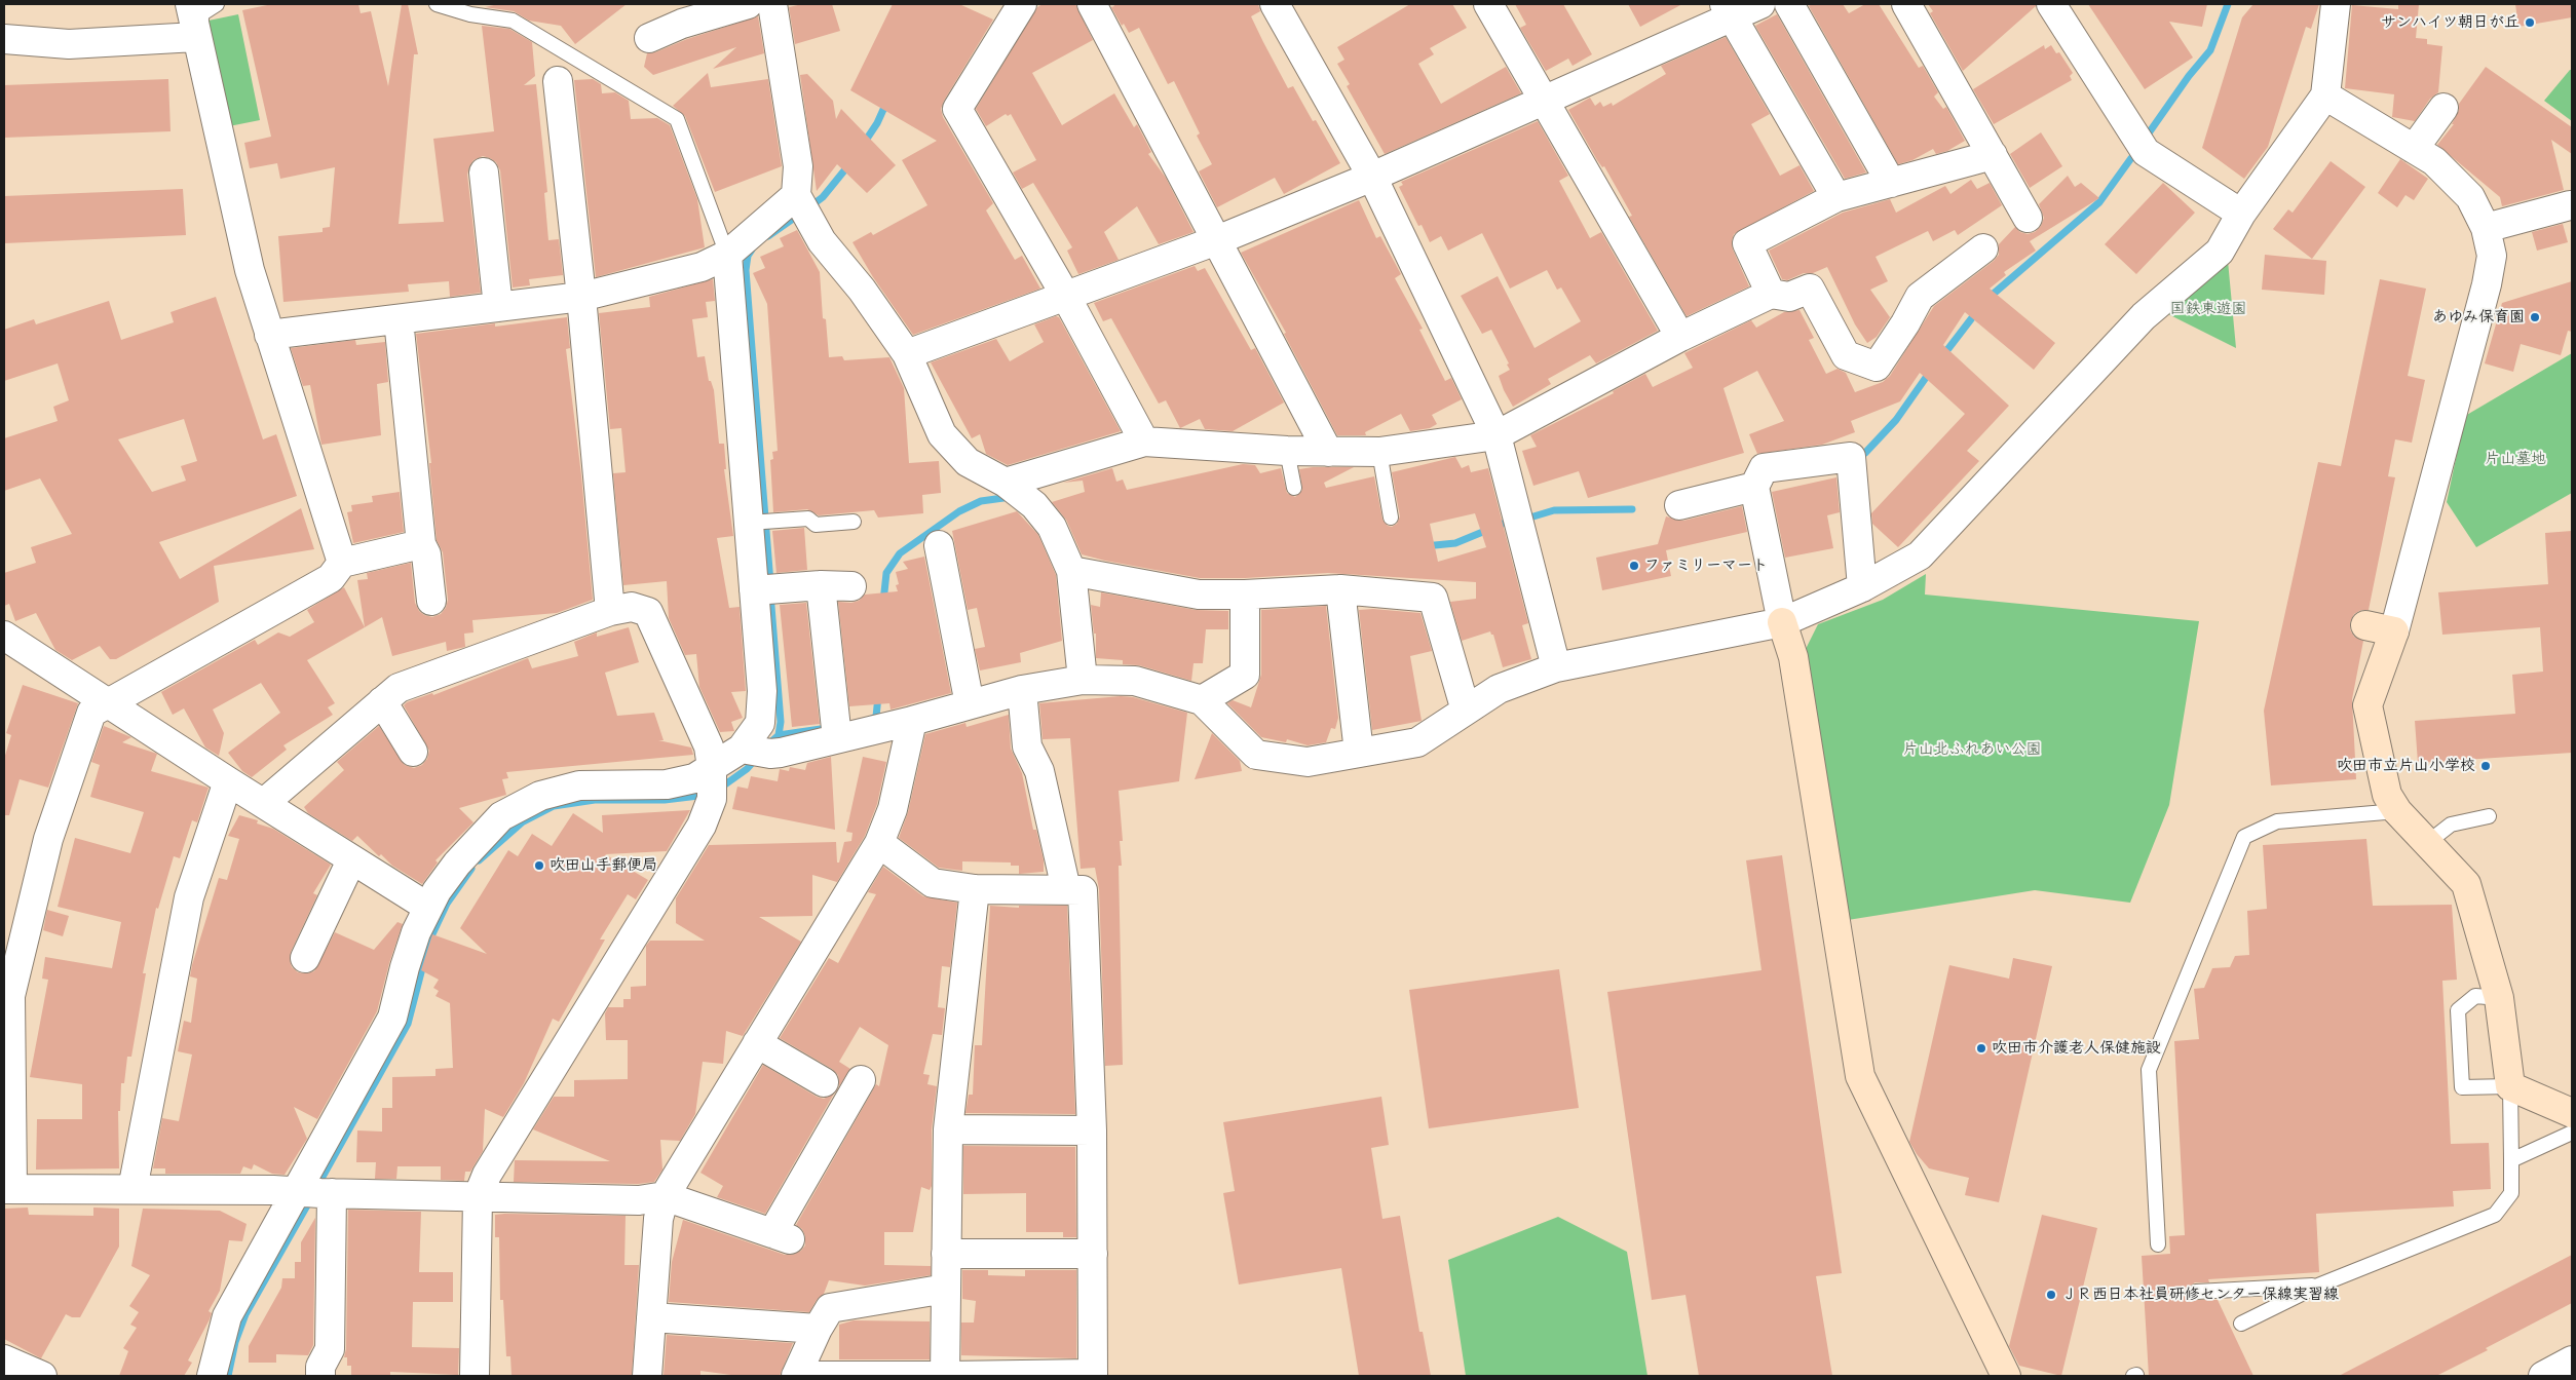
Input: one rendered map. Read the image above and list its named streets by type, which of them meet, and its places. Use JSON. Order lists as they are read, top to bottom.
{
  "parks": ["国鉄東遊園", "片山墓地", "片山北ふれあい公園"],
  "places": [
    "サンハイツ朝日が丘",
    "あゆみ保育園",
    "ファミリーマート",
    "吹田市立片山小学校",
    "吹田山手郵便局",
    "吹田市介護老人保健施設",
    "ＪＲ西日本社員研修センター保線実習線"
  ]
}
